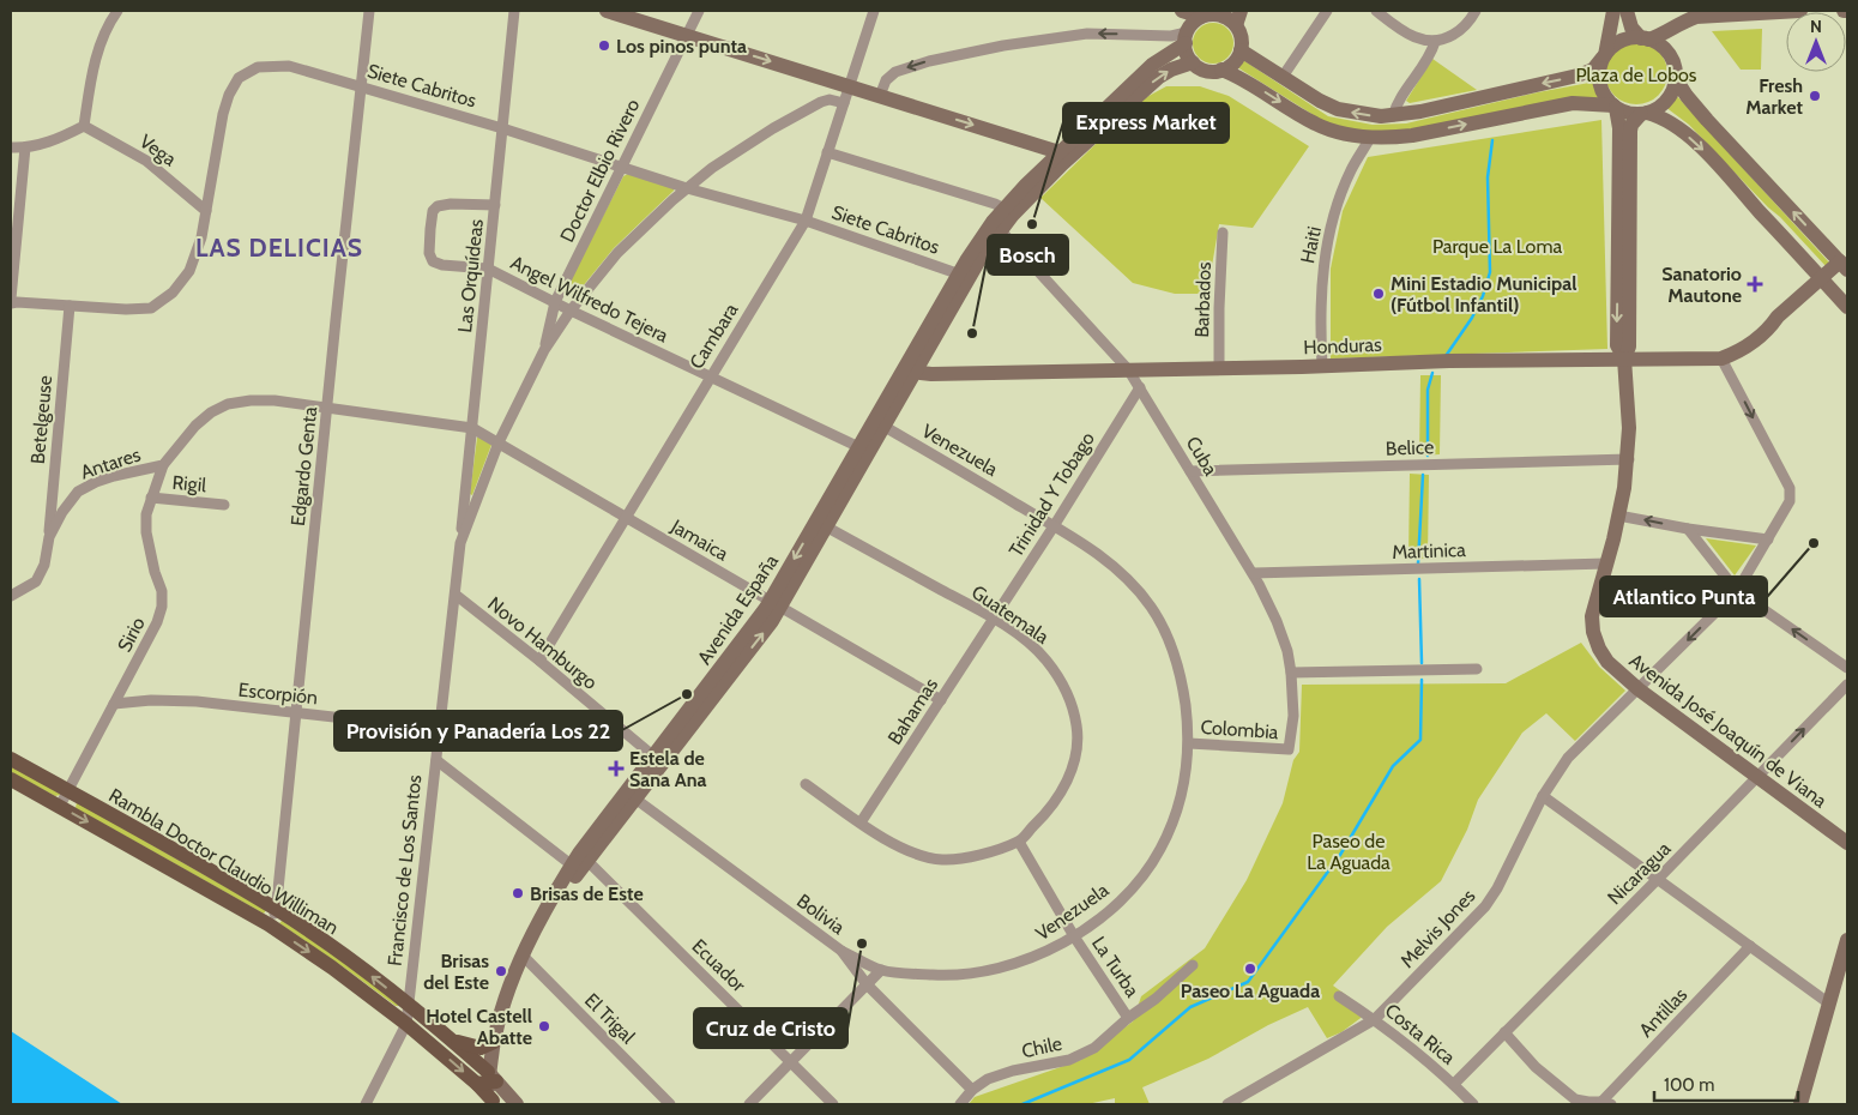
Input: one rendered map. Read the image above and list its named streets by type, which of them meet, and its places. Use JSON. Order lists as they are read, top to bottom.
{
  "streets": {
    "main road": [
      "Honduras",
      "Avenida España",
      "Avenida José Joaquín de Viana",
      "Rambla Doctor Claudio Williman"
    ],
    "street": [
      "Siete Cabritos",
      "Vega",
      "Doctor Elbio Rivero",
      "Haiti",
      "Las Orquídeas",
      "Angel Wilfredo Tejera",
      "Barbados",
      "Cambara",
      "Betelgeuse",
      "Belice",
      "Venezuela",
      "Cuba",
      "Antares",
      "Edgardo Genta",
      "Rigil",
      "Trinidad Y Tobago",
      "Jamaica",
      "Martinica",
      "Guatemala",
      "Sirio",
      "Novo Hamburgo",
      "Escorpión",
      "Bahamas",
      "Colombia",
      "Francisco de Los Santos",
      "Nicaragua",
      "Bolivia",
      "Melvis Jones",
      "Ecuador",
      "La Turba",
      "Antillas",
      "El Trigal",
      "Costa Rica",
      "Chile"
    ]
  },
  "crossings": [
    ["Siete Cabritos", "Vega"],
    ["Siete Cabritos", "Doctor Elbio Rivero"],
    ["Siete Cabritos", "Las Orquídeas"],
    ["Siete Cabritos", "Cambara"],
    ["Siete Cabritos", "Betelgeuse"],
    ["Siete Cabritos", "Edgardo Genta"],
    ["Siete Cabritos", "Avenida España"],
    ["Siete Cabritos", "Francisco de Los Santos"],
    ["Vega", "Betelgeuse"],
    ["Doctor Elbio Rivero", "Angel Wilfredo Tejera"],
    ["Doctor Elbio Rivero", "Francisco de Los Santos"],
    ["Haiti", "Honduras"],
    ["Las Orquídeas", "Angel Wilfredo Tejera"],
    ["Las Orquídeas", "Antares"],
    ["Las Orquídeas", "Jamaica"],
    ["Las Orquídeas", "Francisco de Los Santos"],
    ["Angel Wilfredo Tejera", "Cambara"],
    ["Angel Wilfredo Tejera", "Avenida España"],
    ["Angel Wilfredo Tejera", "Francisco de Los Santos"],
    ["Barbados", "Honduras"],
    ["Cambara", "Jamaica"],
    ["Cambara", "Novo Hamburgo"],
    ["Cambara", "Francisco de Los Santos"],
    ["Honduras", "Cuba"],
    ["Honduras", "Avenida España"],
    ["Honduras", "Avenida José Joaquín de Viana"],
    ["Honduras", "Melvis Jones"],
    ["Betelgeuse", "Antares"],
    ["Belice", "Cuba"],
    ["Belice", "Avenida José Joaquín de Viana"],
    ["Venezuela", "Trinidad Y Tobago"],
    ["Venezuela", "Avenida España"],
    ["Venezuela", "Colombia"],
    ["Venezuela", "Bolivia"],
    ["Venezuela", "La Turba"],
    ["Cuba", "Trinidad Y Tobago"],
    ["Cuba", "Martinica"],
    ["Cuba", "Avenida España"],
    ["Cuba", "Colombia"],
    ["Antares", "Edgardo Genta"],
    ["Antares", "Jamaica"],
    ["Antares", "Sirio"],
    ["Edgardo Genta", "Escorpión"],
    ["Edgardo Genta", "Rambla Doctor Claudio Williman"],
    ["Rigil", "Sirio"],
    ["Trinidad Y Tobago", "Guatemala"],
    ["Trinidad Y Tobago", "Bahamas"],
    ["Jamaica", "Avenida España"],
    ["Jamaica", "Bahamas"],
    ["Jamaica", "Francisco de Los Santos"],
    ["Martinica", "Avenida José Joaquín de Viana"],
    ["Avenida España", "Guatemala"],
    ["Avenida España", "Novo Hamburgo"],
    ["Avenida España", "Rambla Doctor Claudio Williman"],
    ["Avenida España", "Bolivia"],
    ["Avenida España", "Ecuador"],
    ["Avenida España", "El Trigal"],
    ["Guatemala", "Bahamas"],
    ["Guatemala", "La Turba"],
    ["Sirio", "Escorpión"],
    ["Sirio", "Rambla Doctor Claudio Williman"],
    ["Novo Hamburgo", "Francisco de Los Santos"],
    ["Escorpión", "Francisco de Los Santos"],
    ["Avenida José Joaquín de Viana", "Nicaragua"],
    ["Avenida José Joaquín de Viana", "Melvis Jones"],
    ["Rambla Doctor Claudio Williman", "Francisco de Los Santos"],
    ["Francisco de Los Santos", "Ecuador"],
    ["Nicaragua", "Costa Rica"],
    ["Bolivia", "Chile"],
    ["Melvis Jones", "Costa Rica"],
    ["La Turba", "Chile"]
  ],
  "districts": ["LAS DELICIAS"],
  "parks": ["Plaza de Lobos", "Parque La Loma", "Paseo de La Aguada"],
  "places": {
    "other": [
      "Los pinos punta",
      "Fresh Market",
      "Express Market",
      "Mini Estadio Municipal (Fútbol Infantil)",
      "Bosch",
      "Atlantico Punta",
      "Provisión y Panadería Los 22",
      "Brisas de Este",
      "Cruz de Cristo",
      "Paseo La Aguada",
      "Brisas del Este",
      "Hotel Castell Abatte"
    ],
    "health": ["Sanatorio Mautone", "Estela de Sana Ana"]
  },
  "scale_bar": "100 m",
  "north": "top"
}
